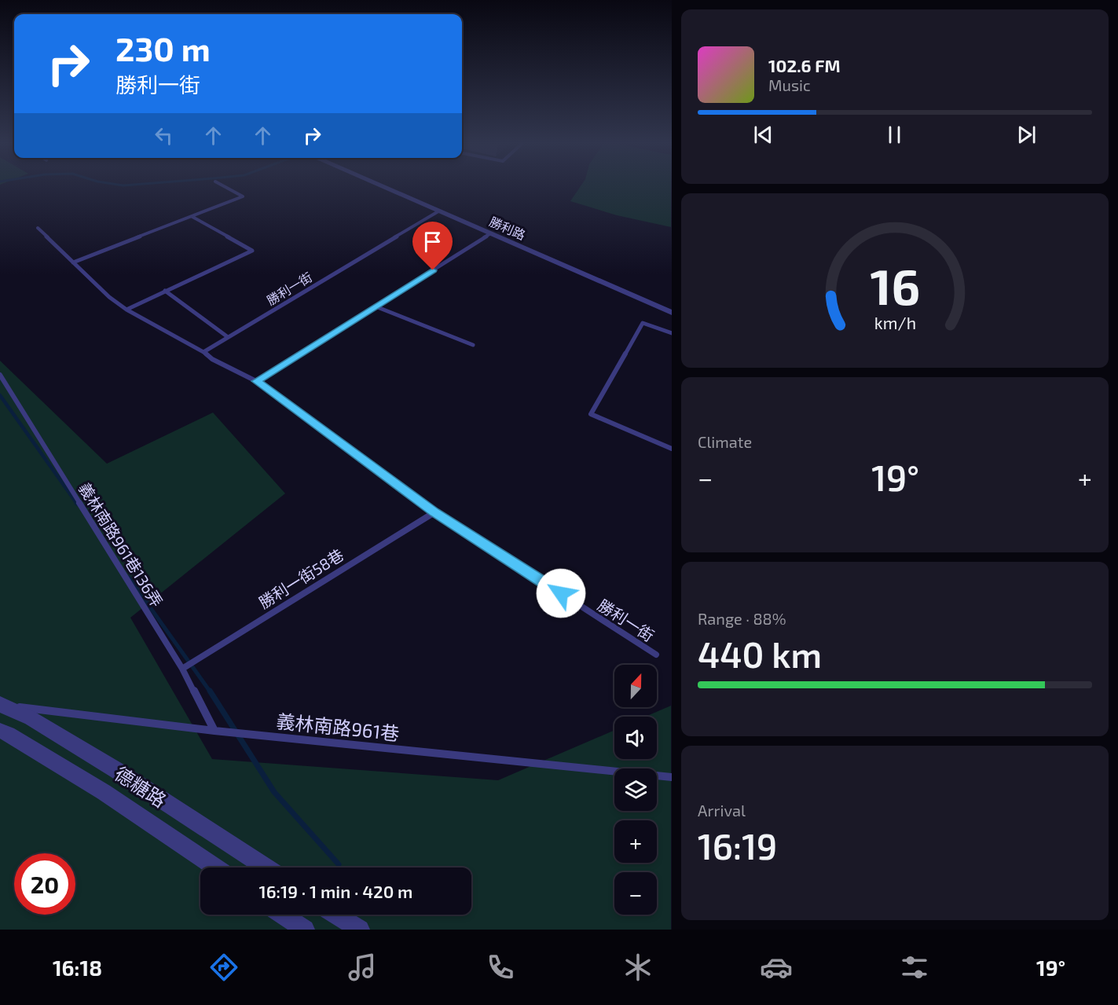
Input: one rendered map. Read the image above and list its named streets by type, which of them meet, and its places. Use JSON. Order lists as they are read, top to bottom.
{
  "streets": {
    "street": ["勝利路", "德糖路"],
    "lane": [
      "勝利一街",
      "義林南路961巷136弄",
      "勝利一街58巷",
      "義林南路961巷"
    ]
  },
  "crossings": [
    ["勝利路", "勝利一街"],
    ["勝利一街", "勝利一街58巷"],
    ["義林南路961巷136弄", "勝利一街58巷"],
    ["義林南路961巷136弄", "義林南路961巷"],
    ["義林南路961巷", "德糖路"]
  ],
  "north": "top",
  "page": {
    "turn": ["230 m", "勝利一街"],
    "song": ["102.6 FM", "Music"],
    "tile": [
      "Climate",
      ["Range · 88%", "440 km"],
      ["Arrival", "16:19"]
    ],
    "heat": ["−", "19°", "+"],
    "map_buttons": ["+", "−"],
    "limit": "20",
    "trip": "16:19 · 1 min · 420 m",
    "tabs": ["16:18", "19°"],
    "gauge": ["16", "km/h"]
  }
}
